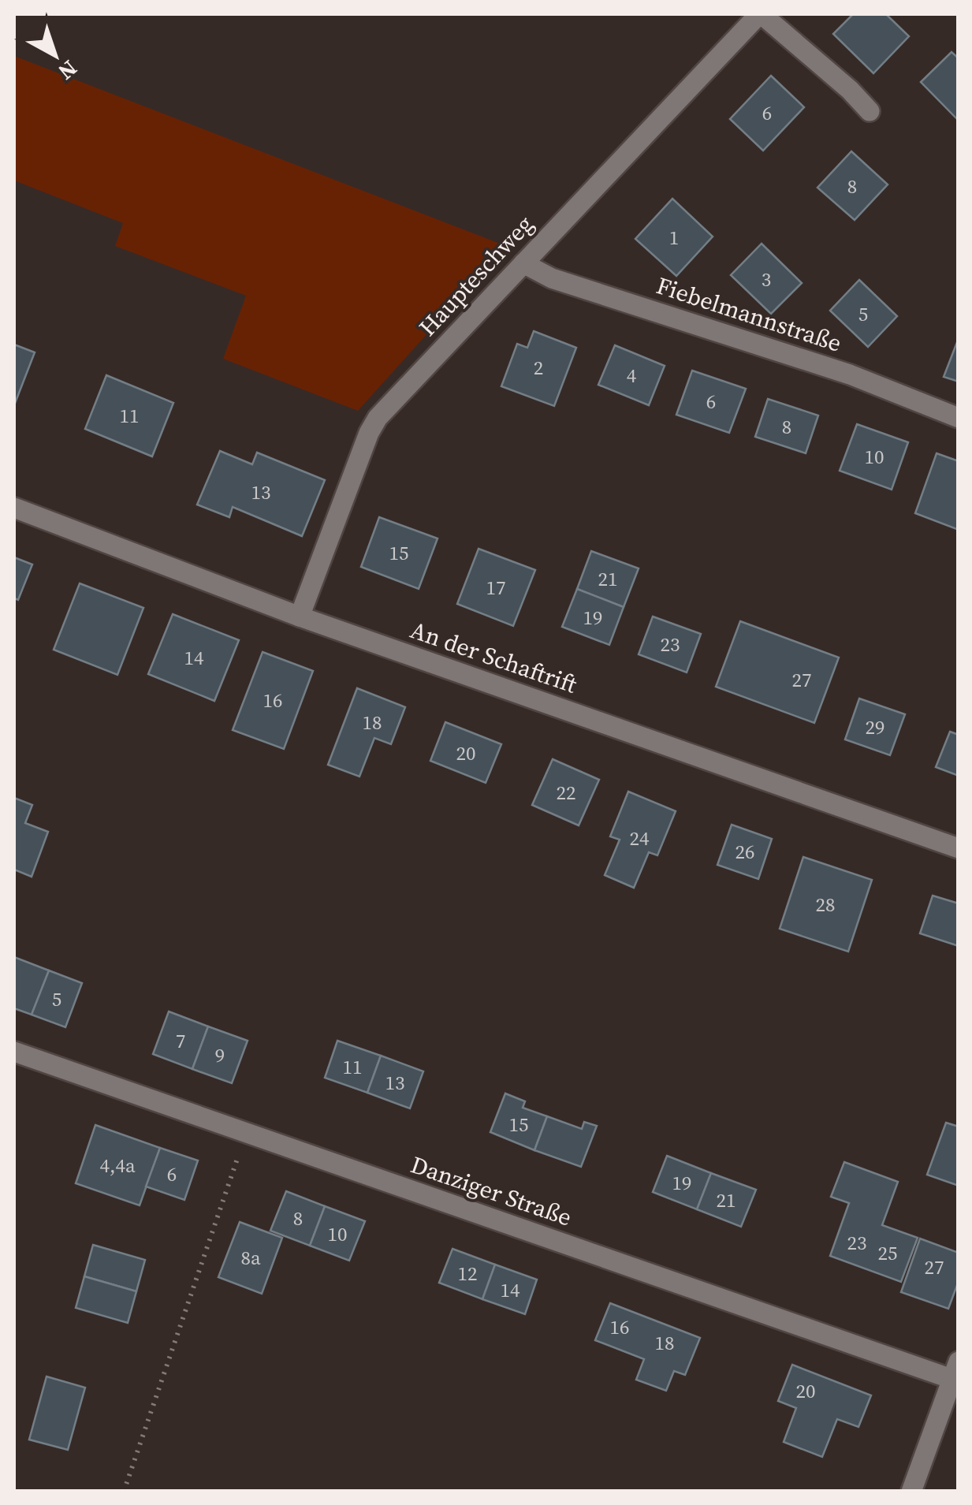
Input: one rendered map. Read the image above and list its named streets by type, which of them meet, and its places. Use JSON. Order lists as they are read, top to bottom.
{
  "streets": {
    "street": [
      "Haupteschweg",
      "Fiebelmannstraße",
      "An der Schaftrift",
      "Danziger Straße"
    ]
  },
  "crossings": [
    ["Haupteschweg", "Fiebelmannstraße"],
    ["Haupteschweg", "An der Schaftrift"]
  ],
  "house_numbers": [
    "6",
    "8",
    "1",
    "3",
    "5",
    "2",
    "4",
    "6",
    "11",
    "8",
    "10",
    "13",
    "15",
    "21",
    "17",
    "19",
    "23",
    "14",
    "27",
    "16",
    "18",
    "29",
    "20",
    "22",
    "24",
    "26",
    "28",
    "5",
    "7",
    "9",
    "11",
    "13",
    "15",
    "4,4a",
    "6",
    "19",
    "21",
    "8",
    "10",
    "23",
    "25",
    "8a",
    "27",
    "12",
    "14",
    "16",
    "18",
    "20"
  ],
  "north": "bottom right"
}
